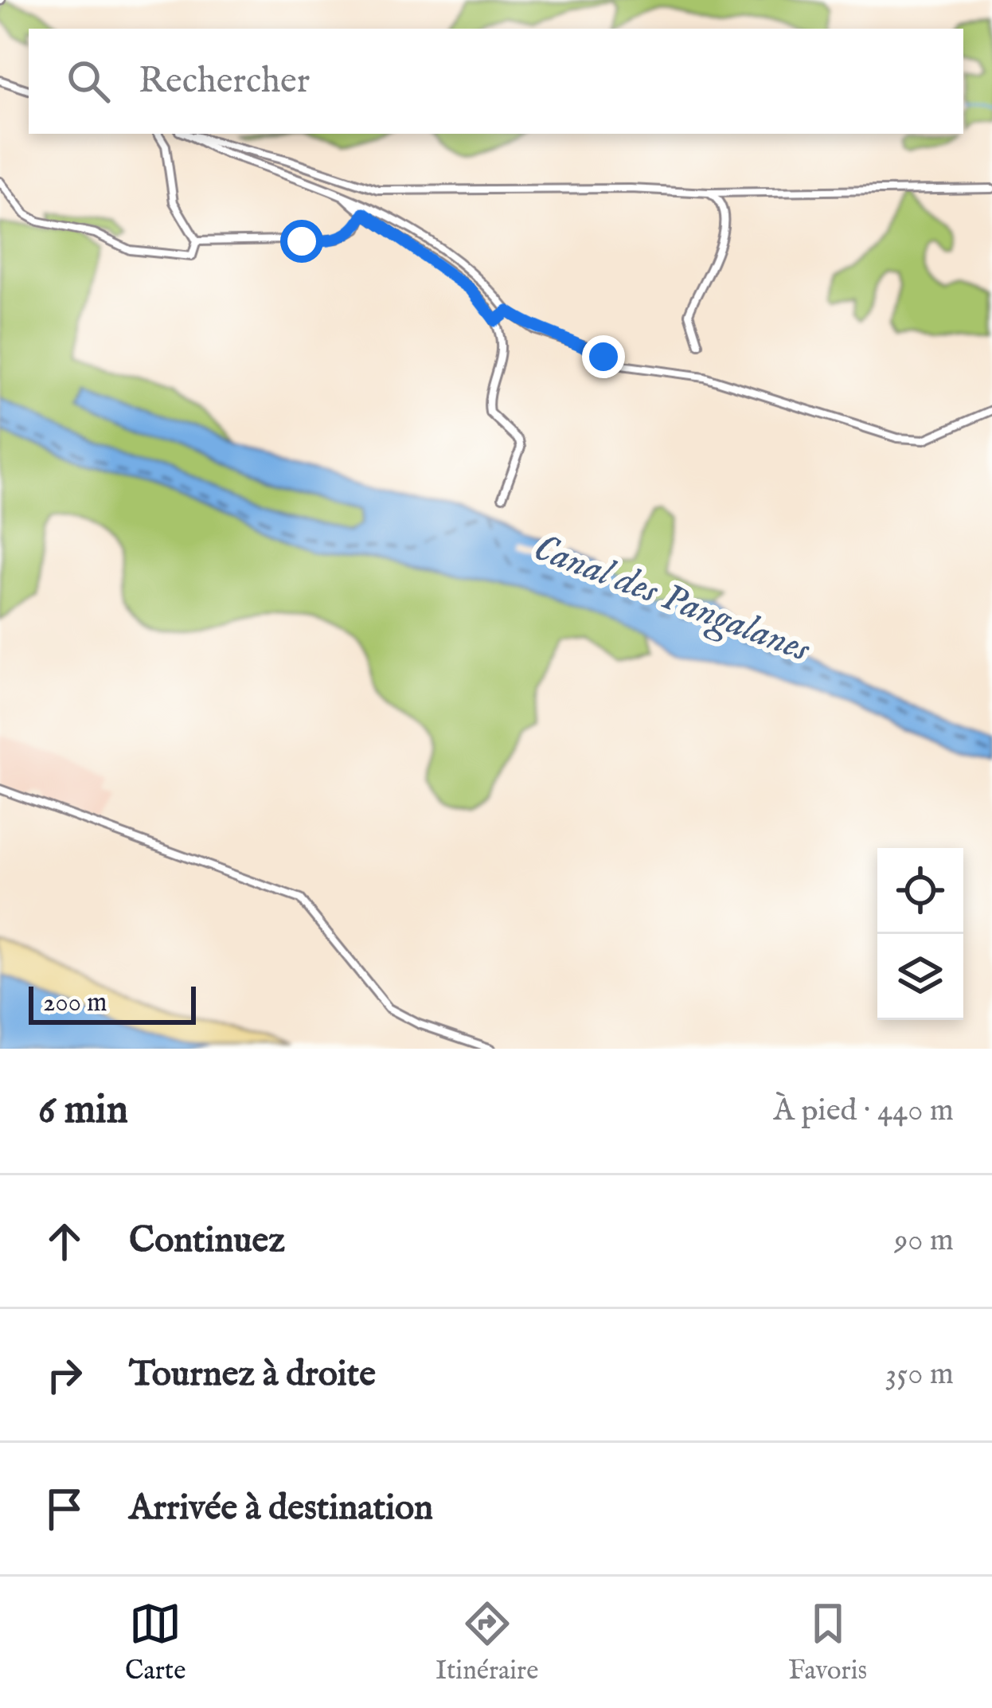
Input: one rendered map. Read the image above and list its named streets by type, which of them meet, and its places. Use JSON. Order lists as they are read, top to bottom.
{
  "water": ["Canal des Pangalanes"],
  "scale_bar": "200 m",
  "page": {
    "search": "Rechercher",
    "scale": "200 m",
    "heading": ["6 min", "À pied · 440 m"],
    "list": [
      ["Continuez", "90 m"],
      ["Tournez à droite", "350 m"],
      "Arrivée à destination"
    ],
    "nav": ["Carte", "Itinéraire", "Favoris"]
  }
}
